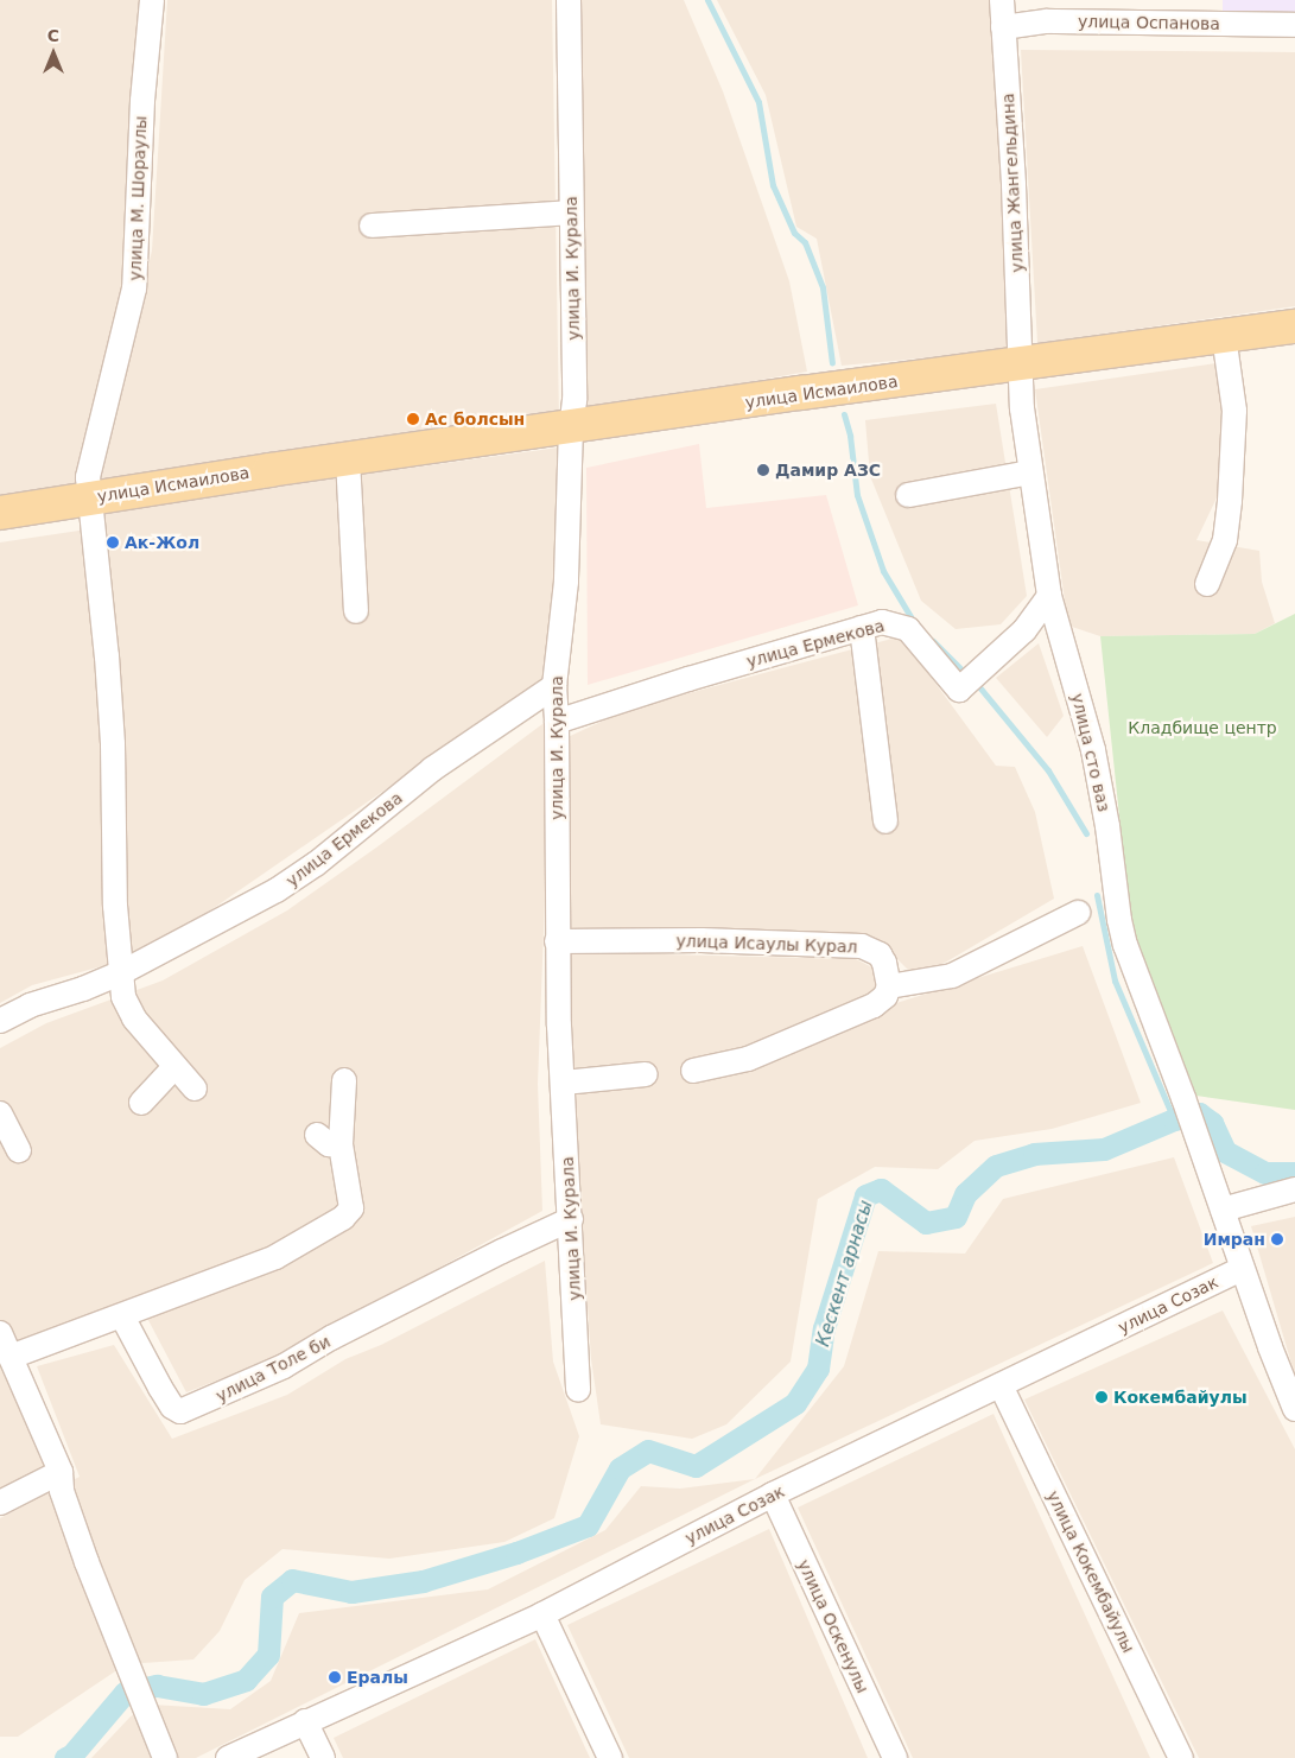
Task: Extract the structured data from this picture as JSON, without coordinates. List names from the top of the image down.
{
  "streets": {
    "main road": ["улица Исмаилова"],
    "street": [
      "улица Оспанова",
      "улица Жангельдина",
      "улица М. Шораулы",
      "улица И. Курала",
      "улица Ермекова",
      "улица сто ваз",
      "улица Исаулы Курал",
      "улица Созак",
      "улица Толе би",
      "улица Кокембайулы",
      "улица Оскенулы"
    ]
  },
  "crossings": [
    ["улица Оспанова", "улица Жангельдина"],
    ["улица Жангельдина", "улица Исмаилова"],
    ["улица Жангельдина", "улица сто ваз"],
    ["улица М. Шораулы", "улица Исмаилова"],
    ["улица И. Курала", "улица Исмаилова"],
    ["улица И. Курала", "улица Ермекова"],
    ["улица И. Курала", "улица Исаулы Курал"],
    ["улица И. Курала", "улица Толе би"],
    ["улица Исмаилова", "улица сто ваз"],
    ["улица Ермекова", "улица сто ваз"],
    ["улица сто ваз", "улица Созак"],
    ["улица Созак", "улица Кокембайулы"],
    ["улица Созак", "улица Оскенулы"]
  ],
  "water": ["Кескент арнасы"],
  "parks": ["Кладбище центр"],
  "places": [
    "Ас болсын",
    "Дамир АЗС",
    "Ак-Жол",
    "Имран",
    "Кокембайулы",
    "Ералы"
  ],
  "north": "top"
}
